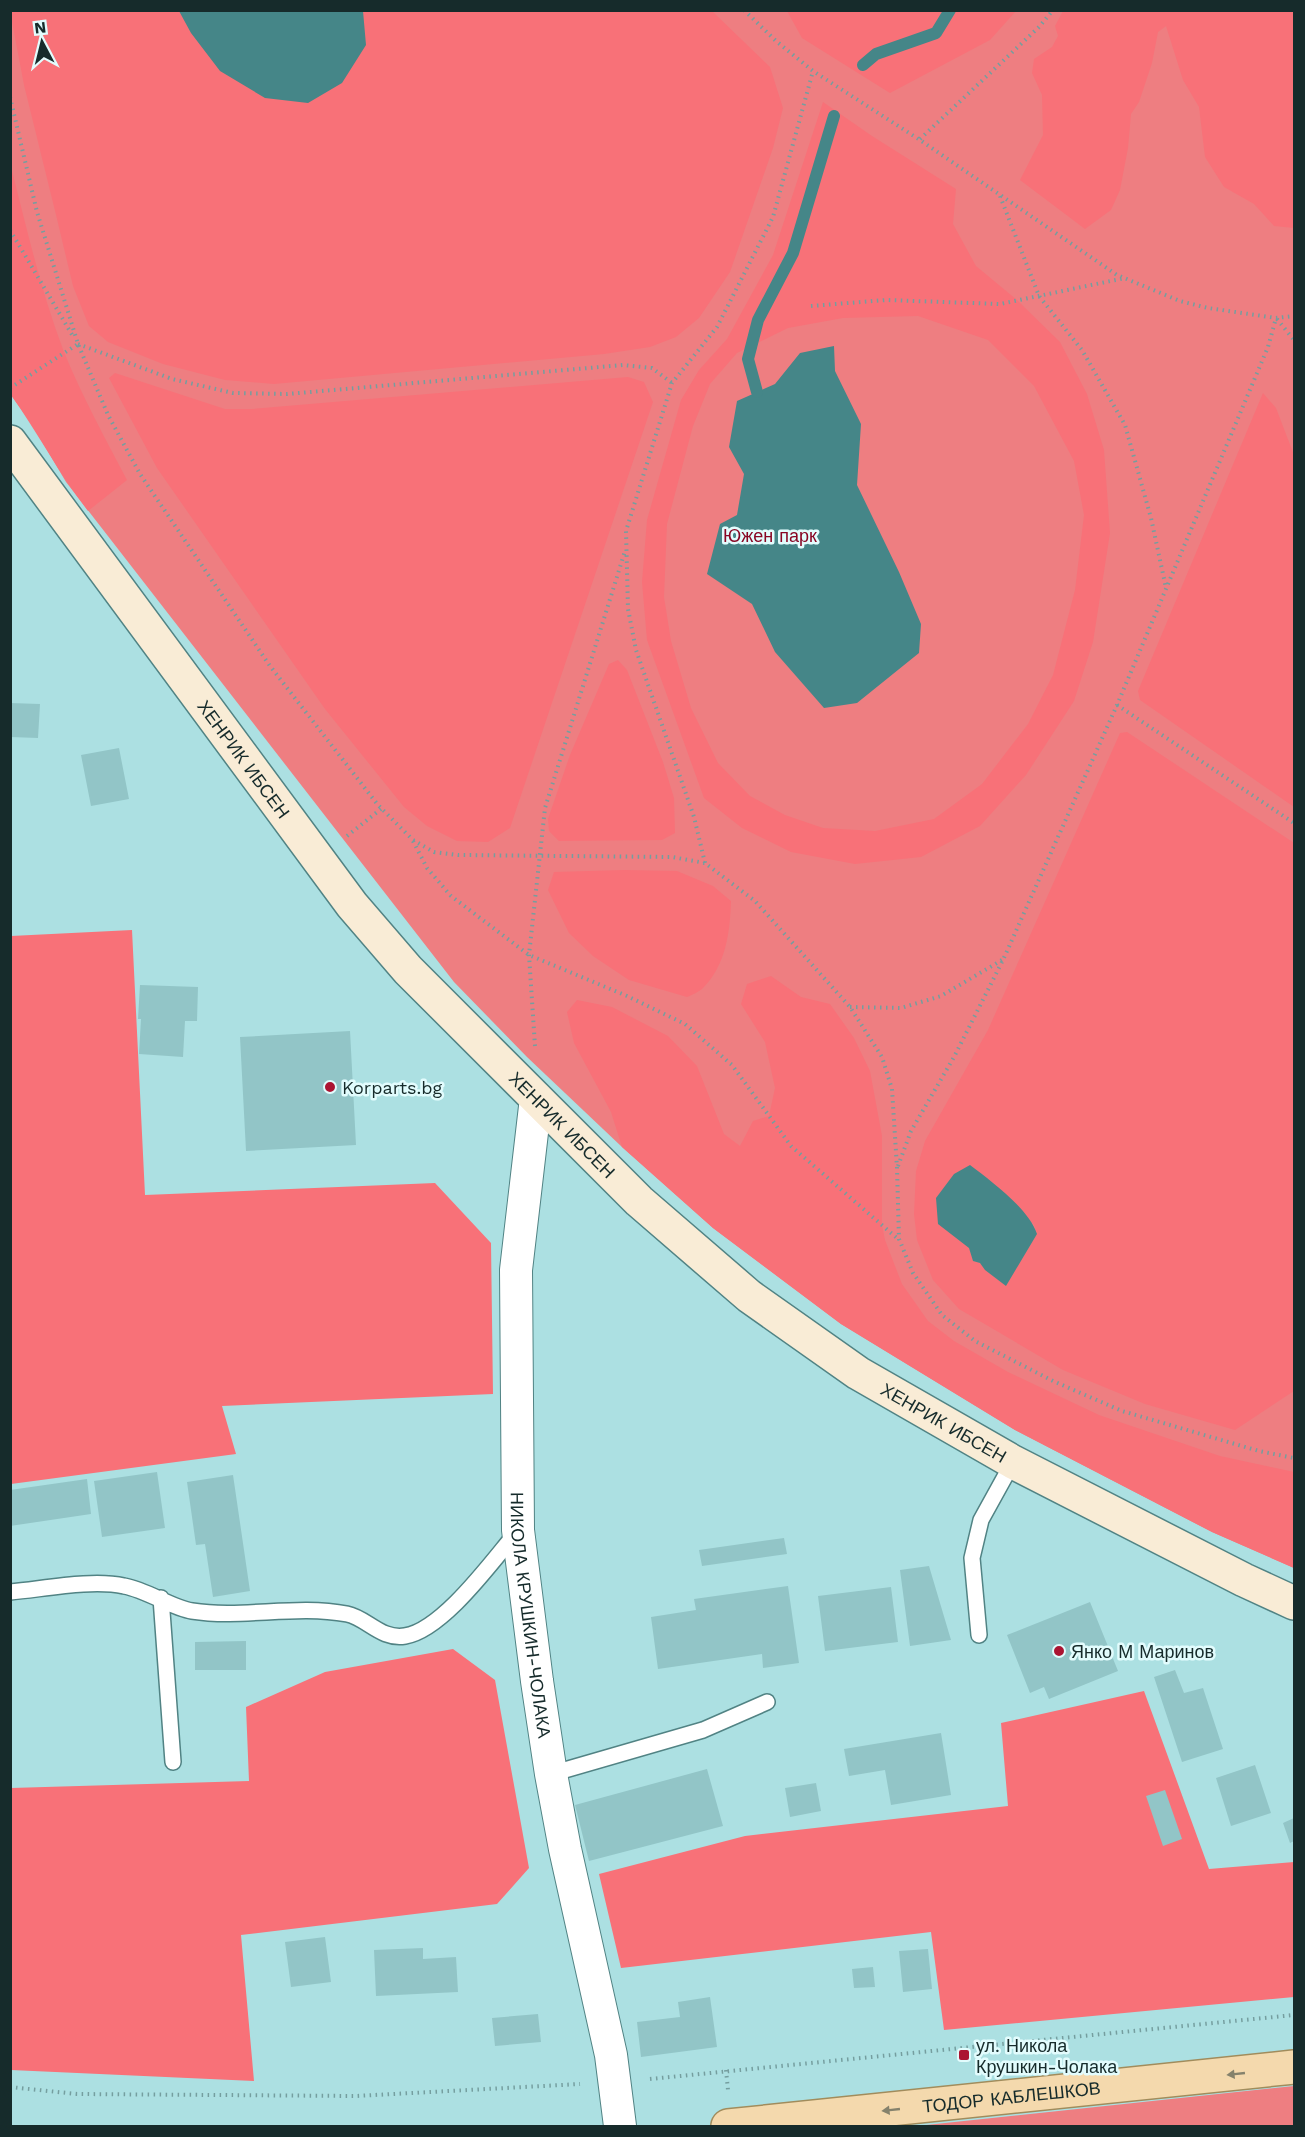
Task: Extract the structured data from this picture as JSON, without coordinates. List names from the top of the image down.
{
  "streets": {
    "main road": ["ХЕНРИК ИБСЕН", "ТОДОР КАБЛЕШКОВ"],
    "street": ["НИКОЛА КРУШКИН-ЧОЛАКА"]
  },
  "crossings": [
    ["ХЕНРИК ИБСЕН", "НИКОЛА КРУШКИН-ЧОЛАКА"]
  ],
  "one_way": ["ТОДОР КАБЛЕШКОВ"],
  "parks": ["Южен парк"],
  "places": {
    "other": ["Korparts.bg", "Янко М Маринов"],
    "transit": ["ул. Никола Крушкин-Чолака"]
  },
  "north": "top"
}
